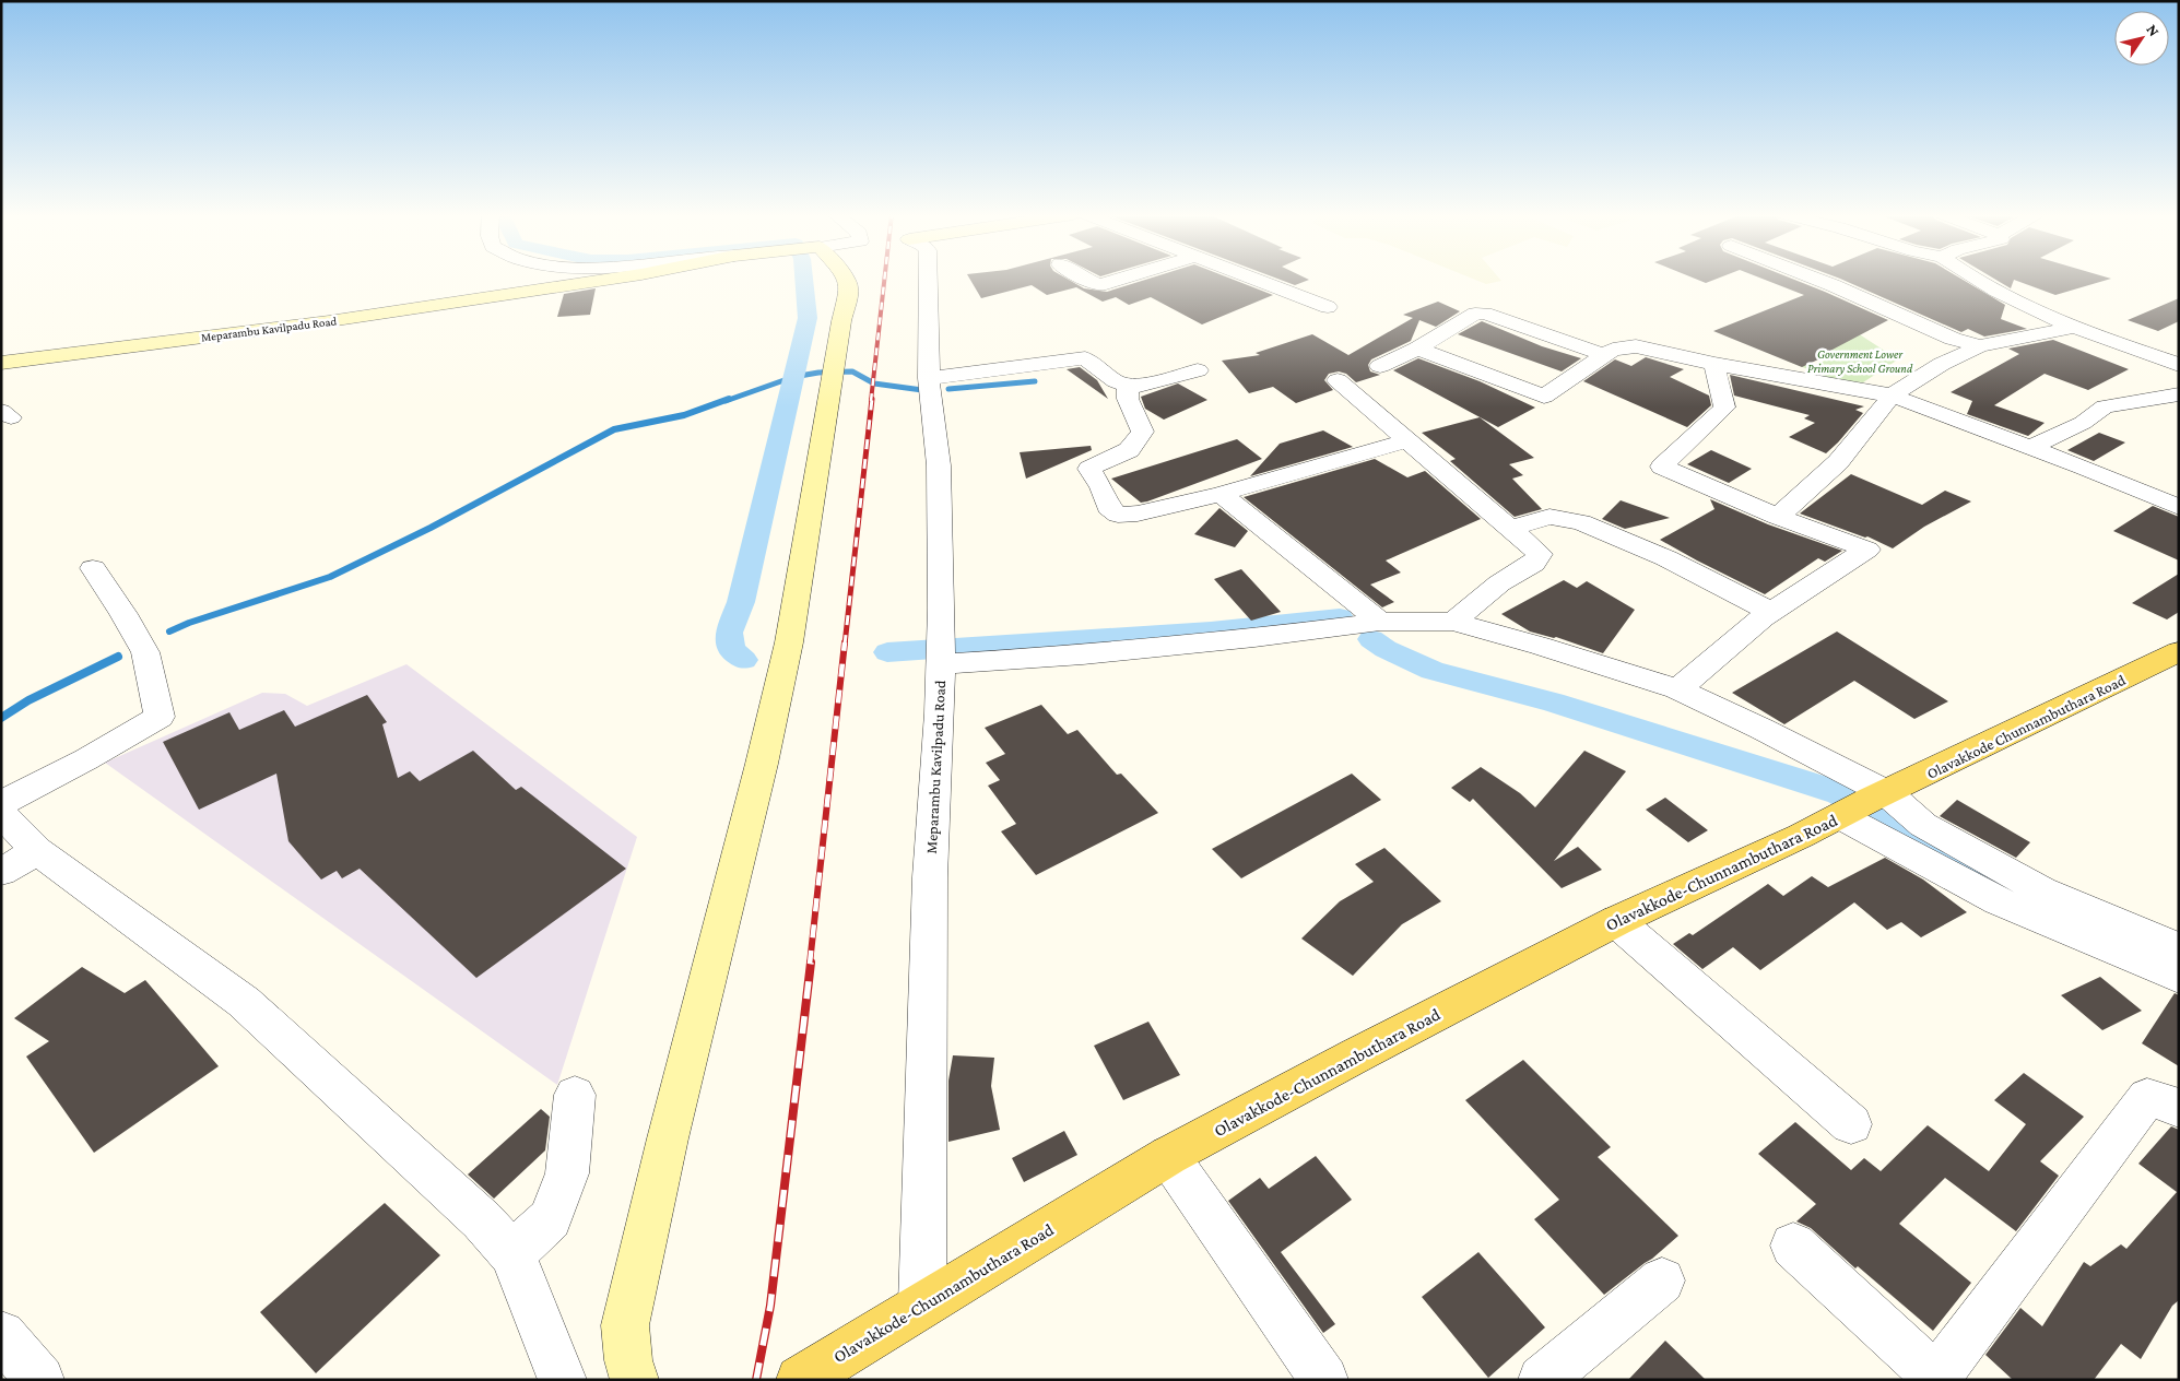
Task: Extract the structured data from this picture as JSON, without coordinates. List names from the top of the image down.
{
  "streets": {
    "main road": ["Meparambu Kavilpadu Road", "Olavakkode Chunnambuthara Road", "Olavakkode-Chunnambuthara Road"]
  },
  "crossings": [
    ["Meparambu Kavilpadu Road", "Olavakkode-Chunnambuthara Road"],
    ["Olavakkode Chunnambuthara Road", "Olavakkode-Chunnambuthara Road"]
  ],
  "parks": ["Government Lower Primary School Ground"],
  "north": "top right"
}
